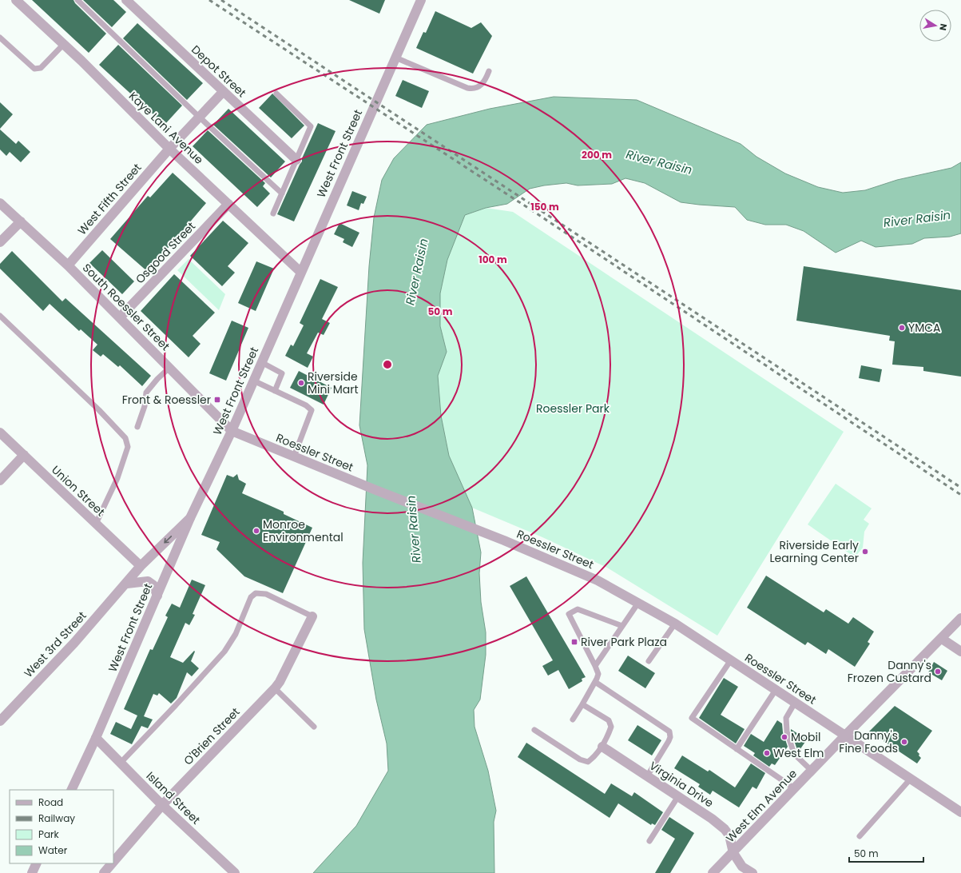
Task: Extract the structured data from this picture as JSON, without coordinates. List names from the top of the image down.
{
  "streets": {
    "street": [
      "Depot Street",
      "Kaye Lani Avenue",
      "West Front Street",
      "West Fifth Street",
      "Osgood Street",
      "South Roessler Street",
      "Roessler Street",
      "Union Street",
      "West 3rd Street",
      "O'Brien Street",
      "Virginia Drive",
      "Island Street",
      "West Elm Avenue"
    ]
  },
  "crossings": [
    ["Depot Street", "West Fifth Street"],
    ["Kaye Lani Avenue", "West Front Street"],
    ["Kaye Lani Avenue", "West Fifth Street"],
    ["Kaye Lani Avenue", "Osgood Street"],
    ["West Front Street", "South Roessler Street"],
    ["West Front Street", "Roessler Street"],
    ["West Front Street", "West 3rd Street"],
    ["West Front Street", "Island Street"],
    ["West Fifth Street", "South Roessler Street"],
    ["Osgood Street", "South Roessler Street"],
    ["South Roessler Street", "Roessler Street"],
    ["Roessler Street", "West Elm Avenue"],
    ["Union Street", "West 3rd Street"],
    ["O'Brien Street", "Island Street"],
    ["Virginia Drive", "West Elm Avenue"]
  ],
  "water": ["River Raisin"],
  "parks": ["Roessler Park"],
  "places": {
    "other": [
      "YMCA",
      "Riverside Mini Mart",
      "Monroe Environmental",
      "Riverside Early Learning Center",
      "Danny's Frozen Custard",
      "Mobil",
      "Danny's Fine Foods",
      "West Elm"
    ],
    "transit": ["Front & Roessler", "River Park Plaza"]
  },
  "legend": [
    "Road",
    "Railway",
    "Park",
    "Water"
  ],
  "scale_bar": "50 m",
  "north": "right",
  "rings": [
    "200 m",
    "150 m",
    "100 m",
    "50 m"
  ]
}
